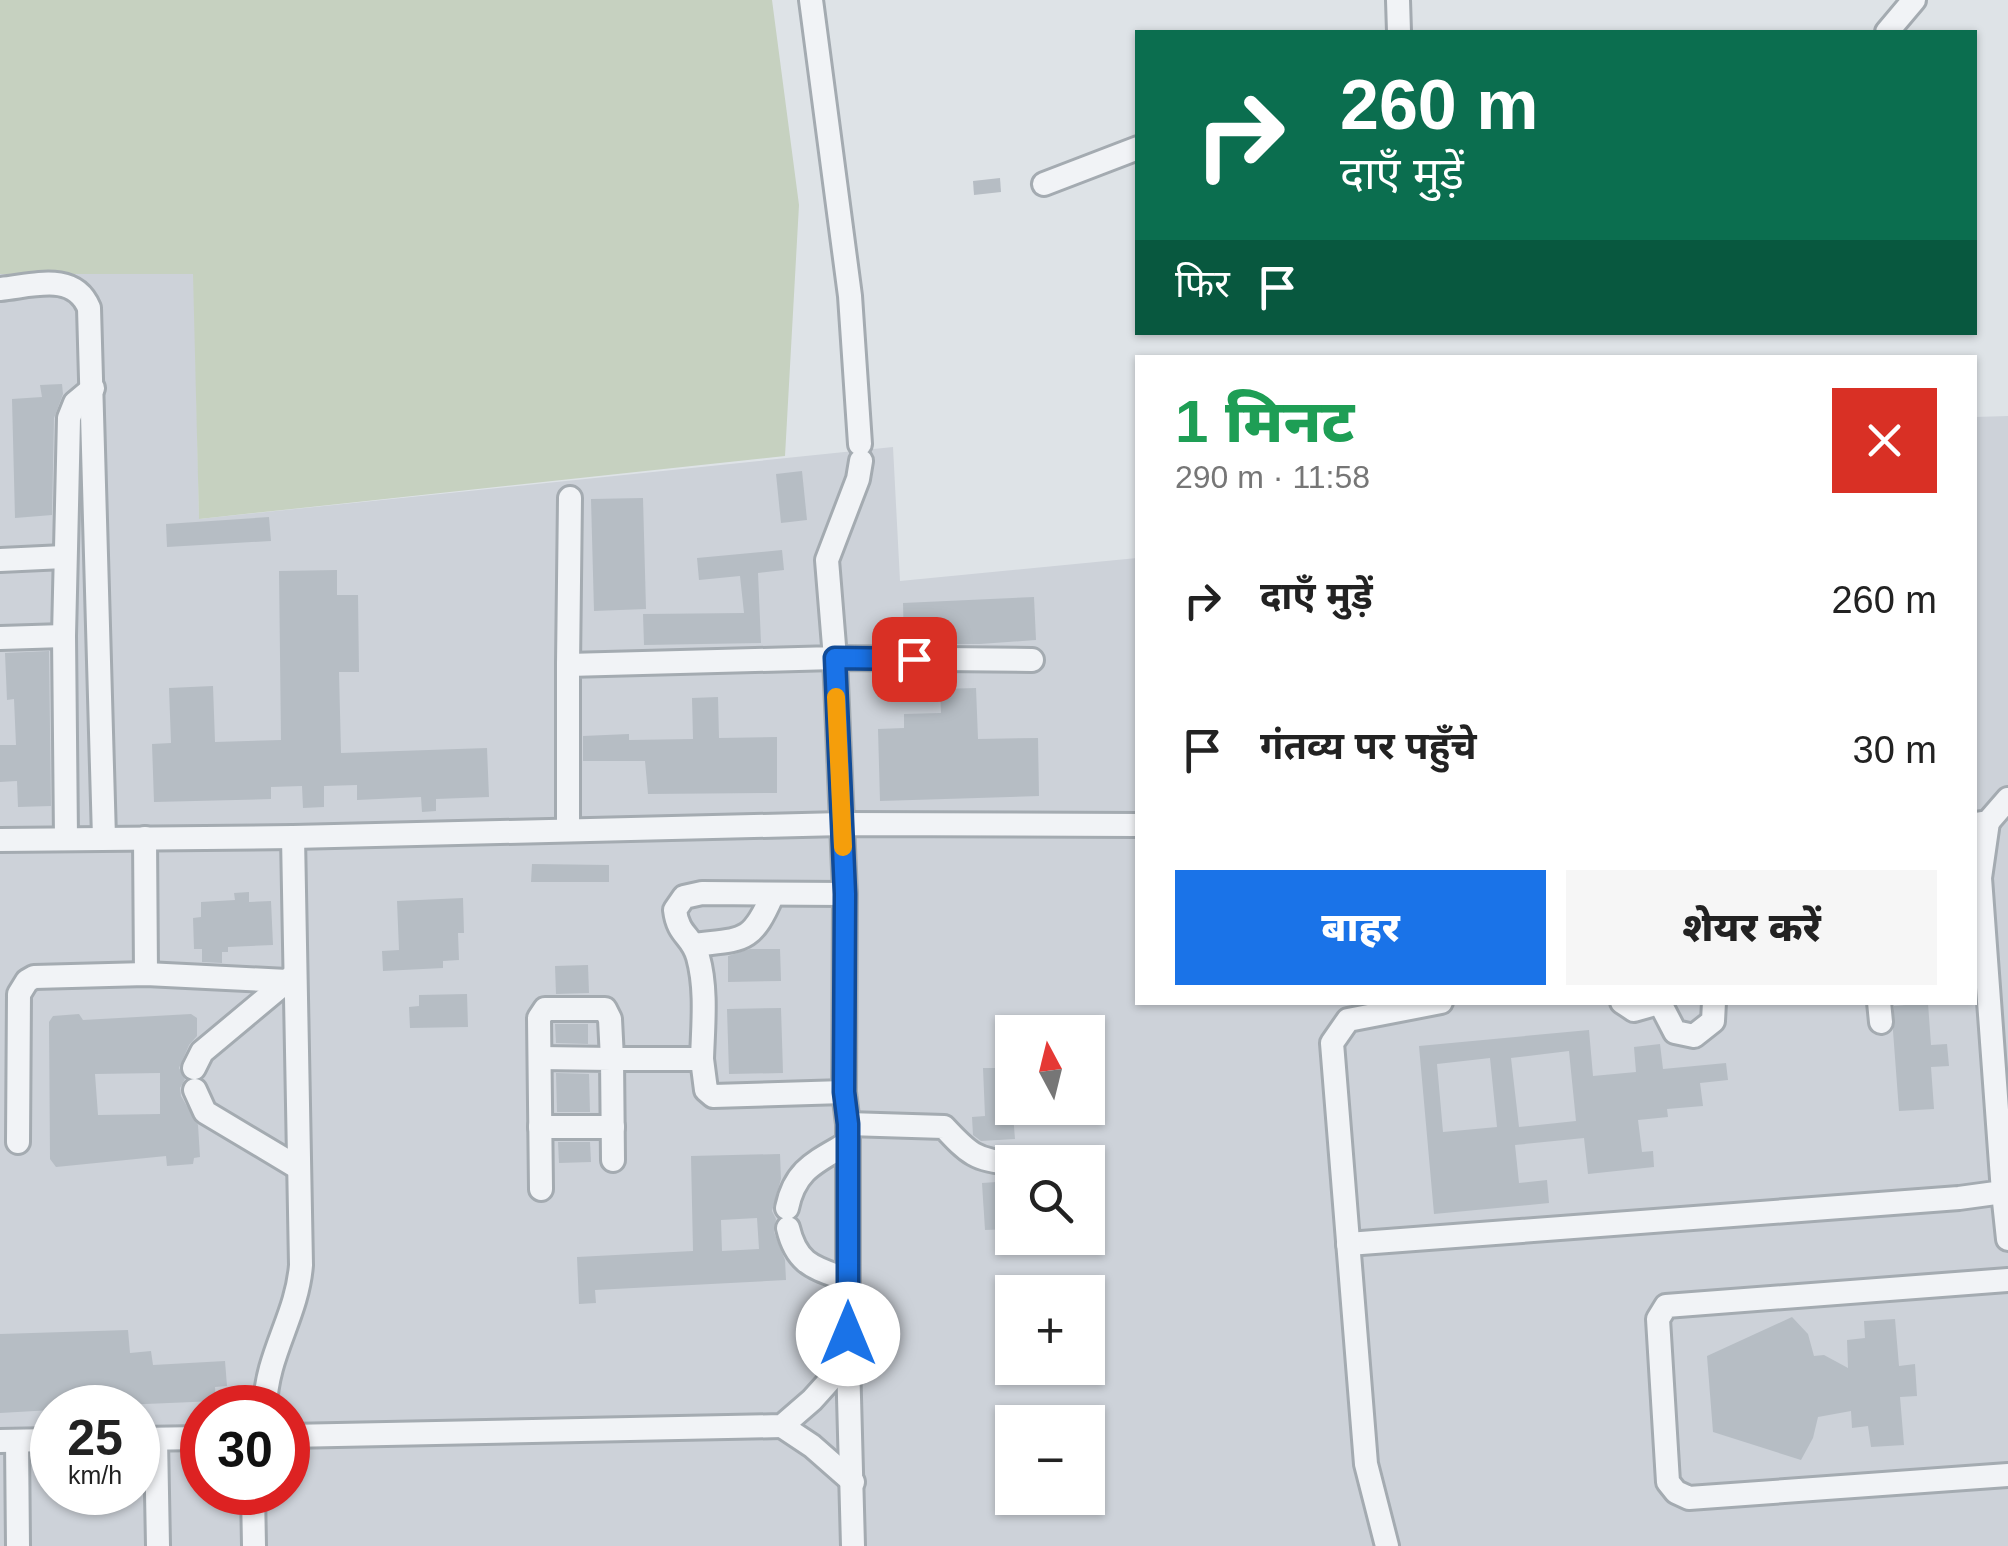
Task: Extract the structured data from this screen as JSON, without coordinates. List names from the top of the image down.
{
  "north": "top",
  "page": {
    "turn": ["260 m", "दाएँ मुड़ें"],
    "then": "फिर",
    "heading": ["1 मिनट", "290 m · 11:58"],
    "list": [
      {
        "name": "दाएँ मुड़ें",
        "value": "260 m"
      },
      {
        "name": "गंतव्य पर पहुँचे",
        "value": "30 m"
      }
    ],
    "buttons": ["बाहर", "शेयर करें"],
    "map_buttons": ["+", "−"],
    "speed": "25 km/h",
    "limit": "30"
  }
}
